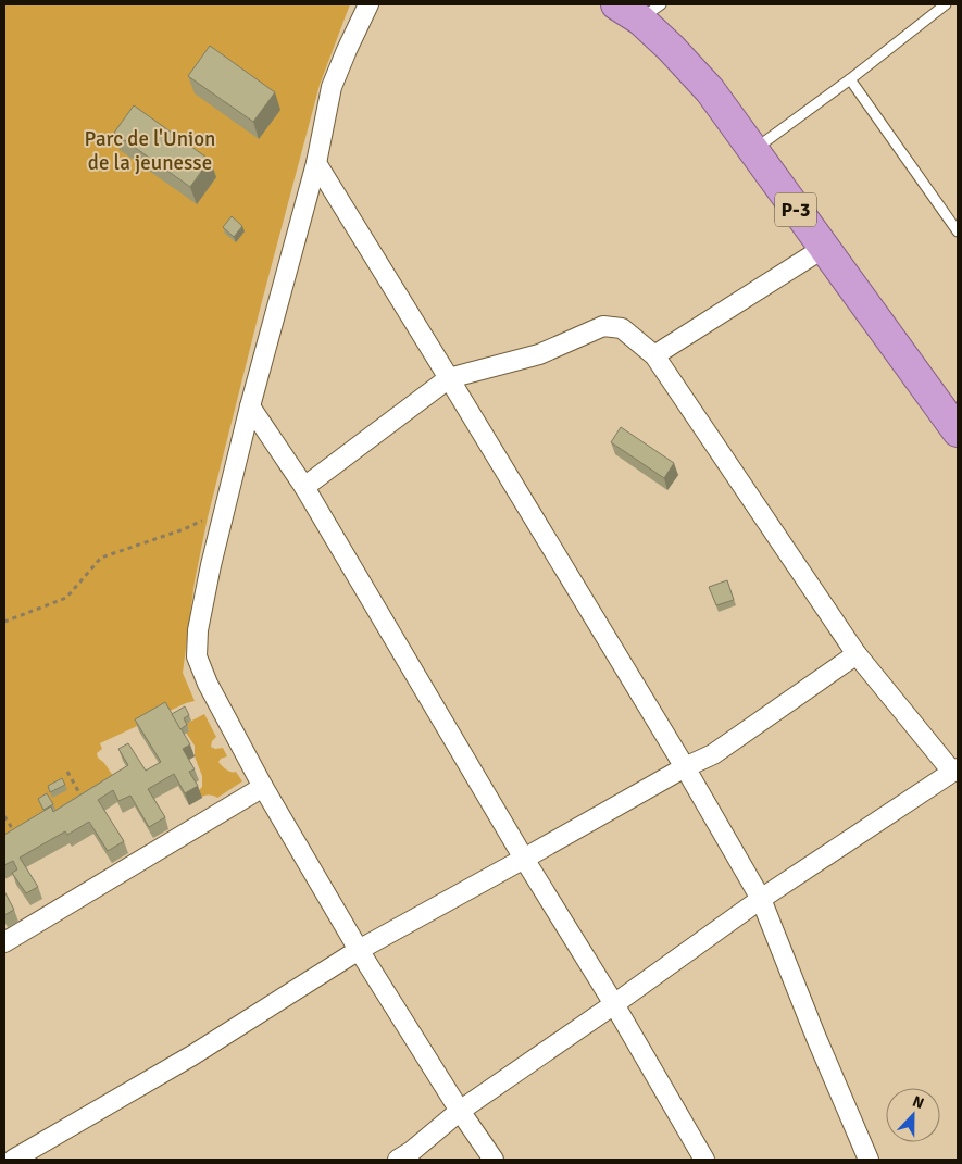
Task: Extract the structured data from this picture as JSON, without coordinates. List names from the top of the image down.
{
  "streets": {
    "highway": ["P-3"]
  },
  "parks": ["Parc de l'Union de la jeunesse"],
  "north": "top"
}
